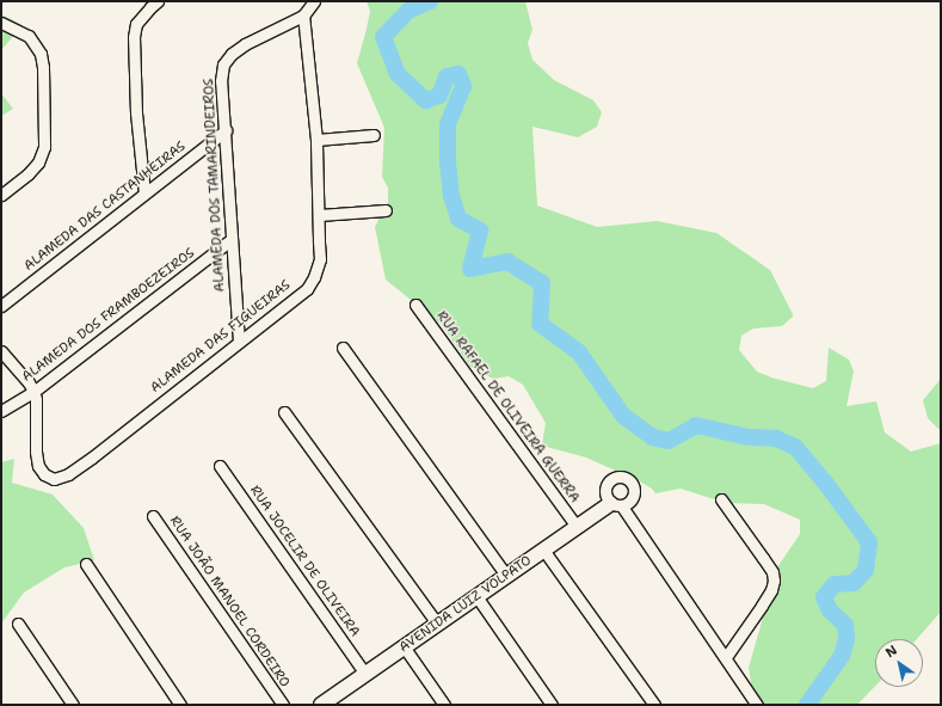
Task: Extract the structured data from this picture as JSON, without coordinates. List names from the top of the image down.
{
  "streets": {
    "street": [
      "ALAMEDA DOS TAMARINDEIROS",
      "ALAMEDA DAS CASTANHEIRAS",
      "ALAMEDA DOS FRAMBOEZEIROS",
      "ALAMEDA DAS FIGUEIRAS",
      "RUA RAFAEL DE OLIVEIRA GUERRA",
      "RUA JOCELIR DE OLIVEIRA",
      "RUA JOÃO MANOEL CORDEIRO",
      "AVENIDA LUIZ VOLPATO"
    ]
  },
  "crossings": [
    ["ALAMEDA DOS TAMARINDEIROS", "ALAMEDA DAS CASTANHEIRAS"],
    ["ALAMEDA DOS TAMARINDEIROS", "ALAMEDA DOS FRAMBOEZEIROS"],
    ["ALAMEDA DOS TAMARINDEIROS", "ALAMEDA DAS FIGUEIRAS"],
    ["ALAMEDA DOS FRAMBOEZEIROS", "ALAMEDA DAS FIGUEIRAS"],
    ["RUA RAFAEL DE OLIVEIRA GUERRA", "AVENIDA LUIZ VOLPATO"],
    ["RUA JOCELIR DE OLIVEIRA", "AVENIDA LUIZ VOLPATO"]
  ],
  "north": "top left"
}
